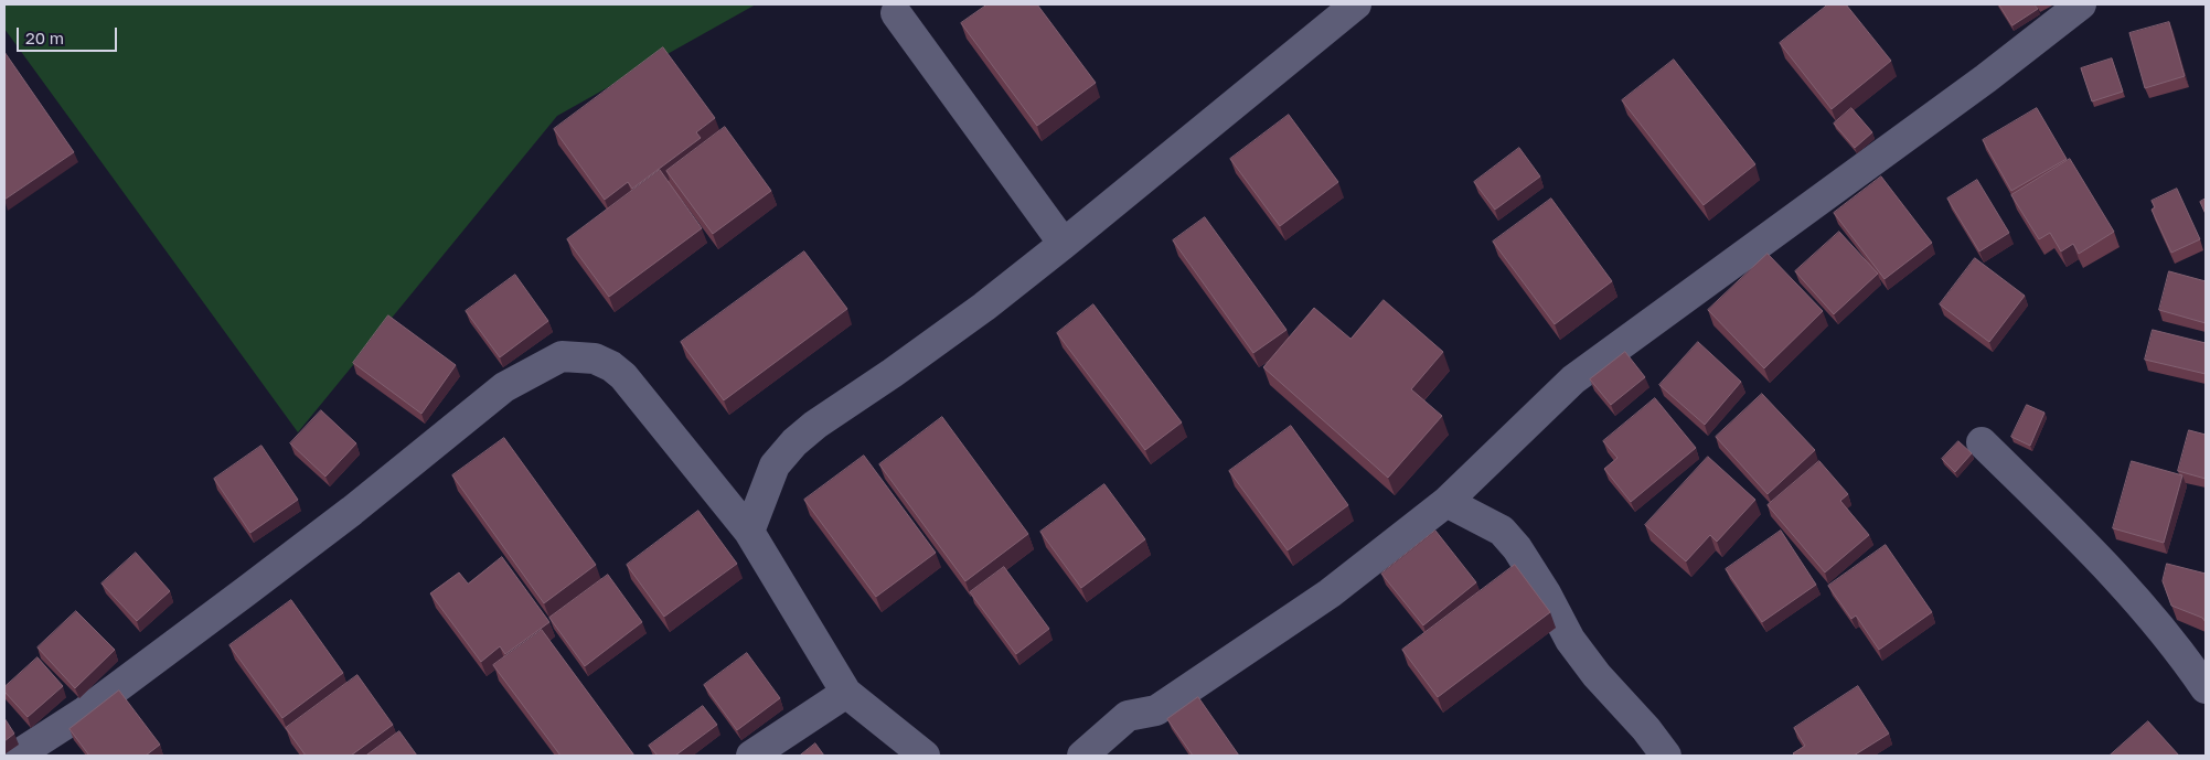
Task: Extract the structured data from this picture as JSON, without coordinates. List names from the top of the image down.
{
  "scale_bar": "20 m"
}
